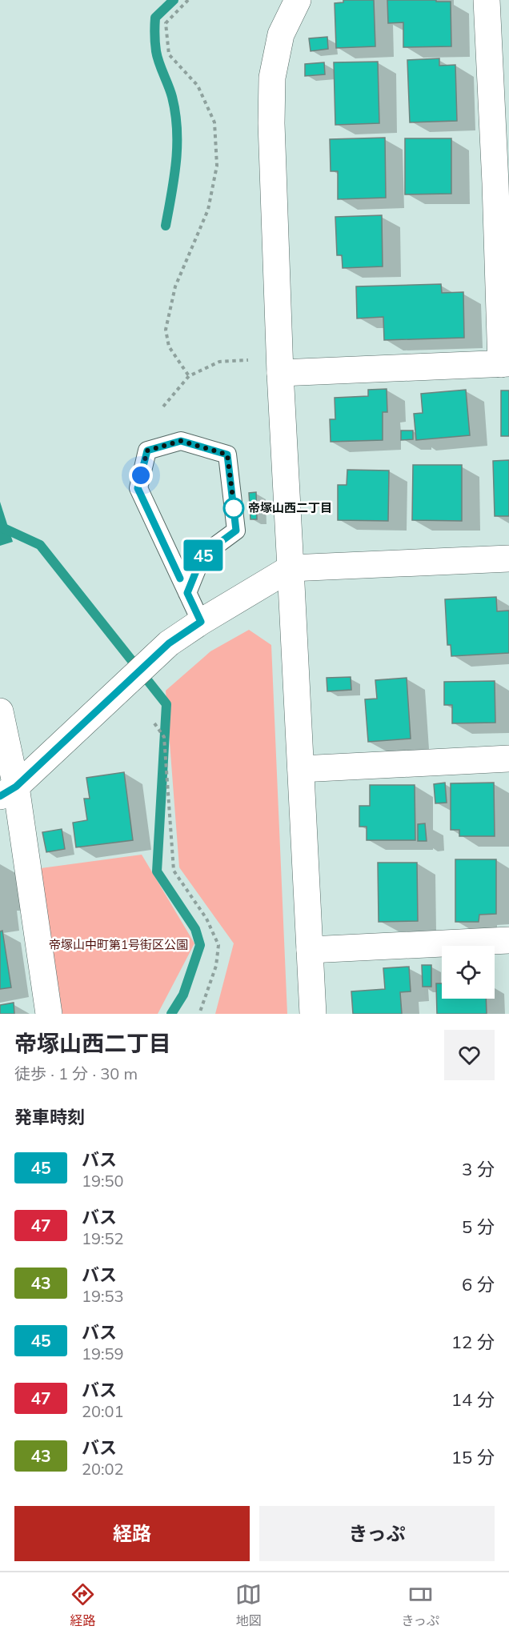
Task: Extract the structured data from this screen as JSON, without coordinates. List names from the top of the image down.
{
  "parks": ["帝塚山中町第1号街区公園"],
  "places": ["帝塚山西二丁目"],
  "lines": ["bus line 45"],
  "page": {
    "on_map": "45",
    "heading": [
      ["帝塚山西二丁目", "徒歩 · 1 分 · 30 m"],
      "発車時刻"
    ],
    "list": [
      {
        "mark": "45",
        "name": "バス",
        "note": "19:50",
        "value": "3 分"
      },
      {
        "mark": "47",
        "name": "バス",
        "note": "19:52",
        "value": "5 分"
      },
      {
        "mark": "43",
        "name": "バス",
        "note": "19:53",
        "value": "6 分"
      },
      {
        "mark": "45",
        "name": "バス",
        "note": "19:59",
        "value": "12 分"
      },
      {
        "mark": "47",
        "name": "バス",
        "note": "20:01",
        "value": "14 分"
      },
      {
        "mark": "43",
        "name": "バス",
        "note": "20:02",
        "value": "15 分"
      }
    ],
    "buttons": ["経路", "きっぷ"],
    "tabs": ["経路", "地図", "きっぷ"]
  }
}
